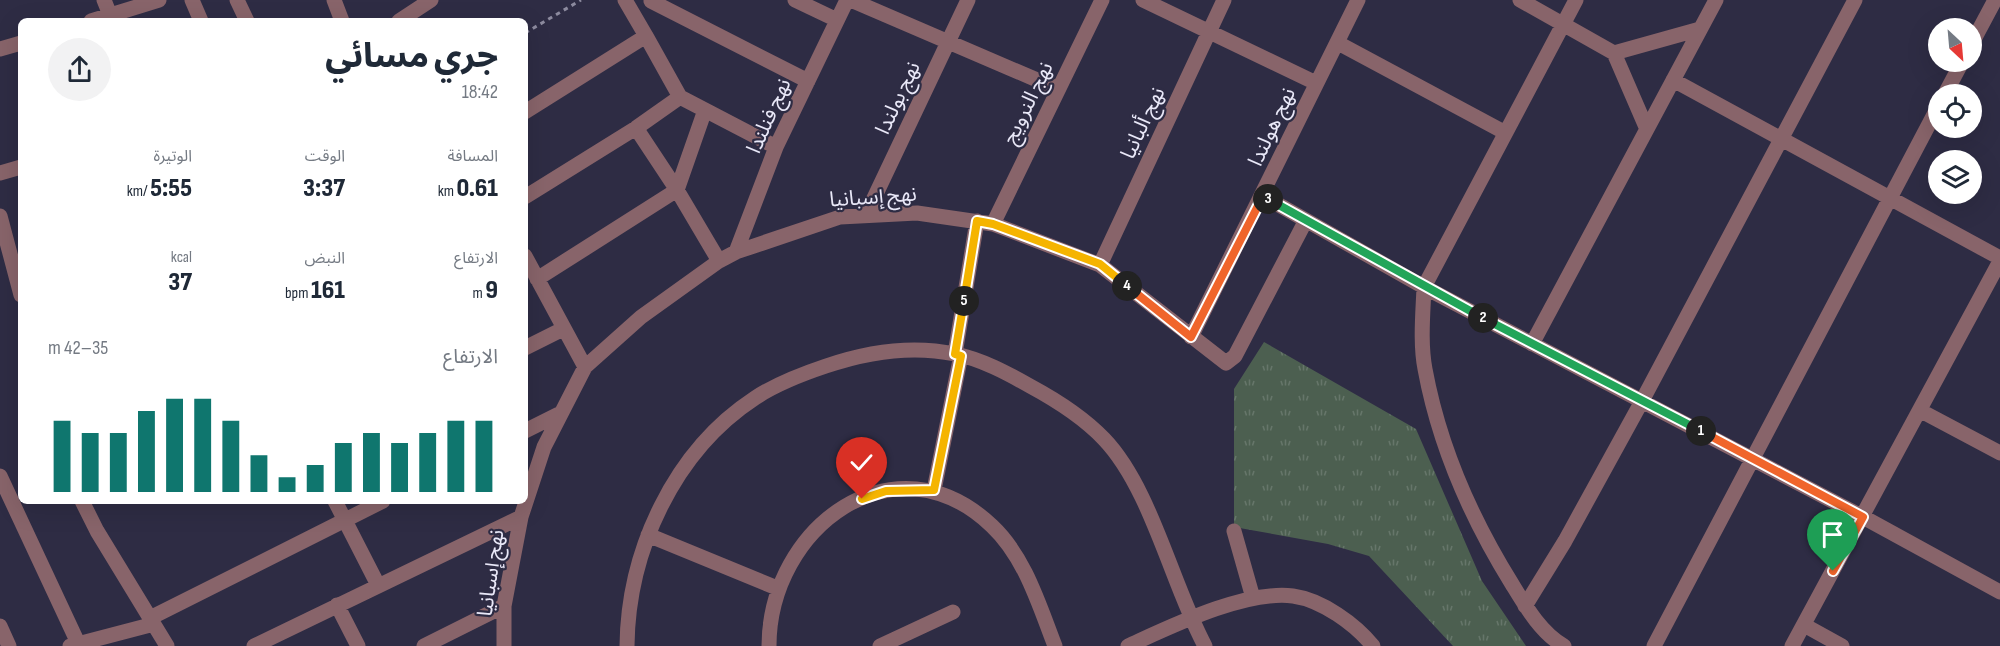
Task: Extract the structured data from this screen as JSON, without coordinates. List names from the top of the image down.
{
  "streets": {
    "street": [
      "نهج بولندا",
      "نهج النرويج",
      "نهج فنلندا",
      "نهج ألبانيا",
      "نهج هولندا",
      "نهج إسبانيا"
    ]
  },
  "crossings": [
    ["نهج بولندا", "نهج إسبانيا"],
    ["نهج النرويج", "نهج إسبانيا"],
    ["نهج فنلندا", "نهج إسبانيا"],
    ["نهج ألبانيا", "نهج إسبانيا"],
    ["نهج هولندا", "نهج إسبانيا"]
  ],
  "north": "bottom right",
  "page": {
    "heading": ["جري مسائي", "18:42"],
    "stats": [
      ["المسافة", "0.61 km"],
      ["الوقت", "3:37"],
      ["الوتيرة", "5:55 /km"],
      ["الارتفاع", "9 m"],
      ["النبض", "161 bpm"],
      ["kcal", "37"]
    ],
    "pins": [
      "3",
      "4",
      "5",
      "2",
      "1"
    ],
    "chart": ["الارتفاع", "35–42 m"]
  }
}
